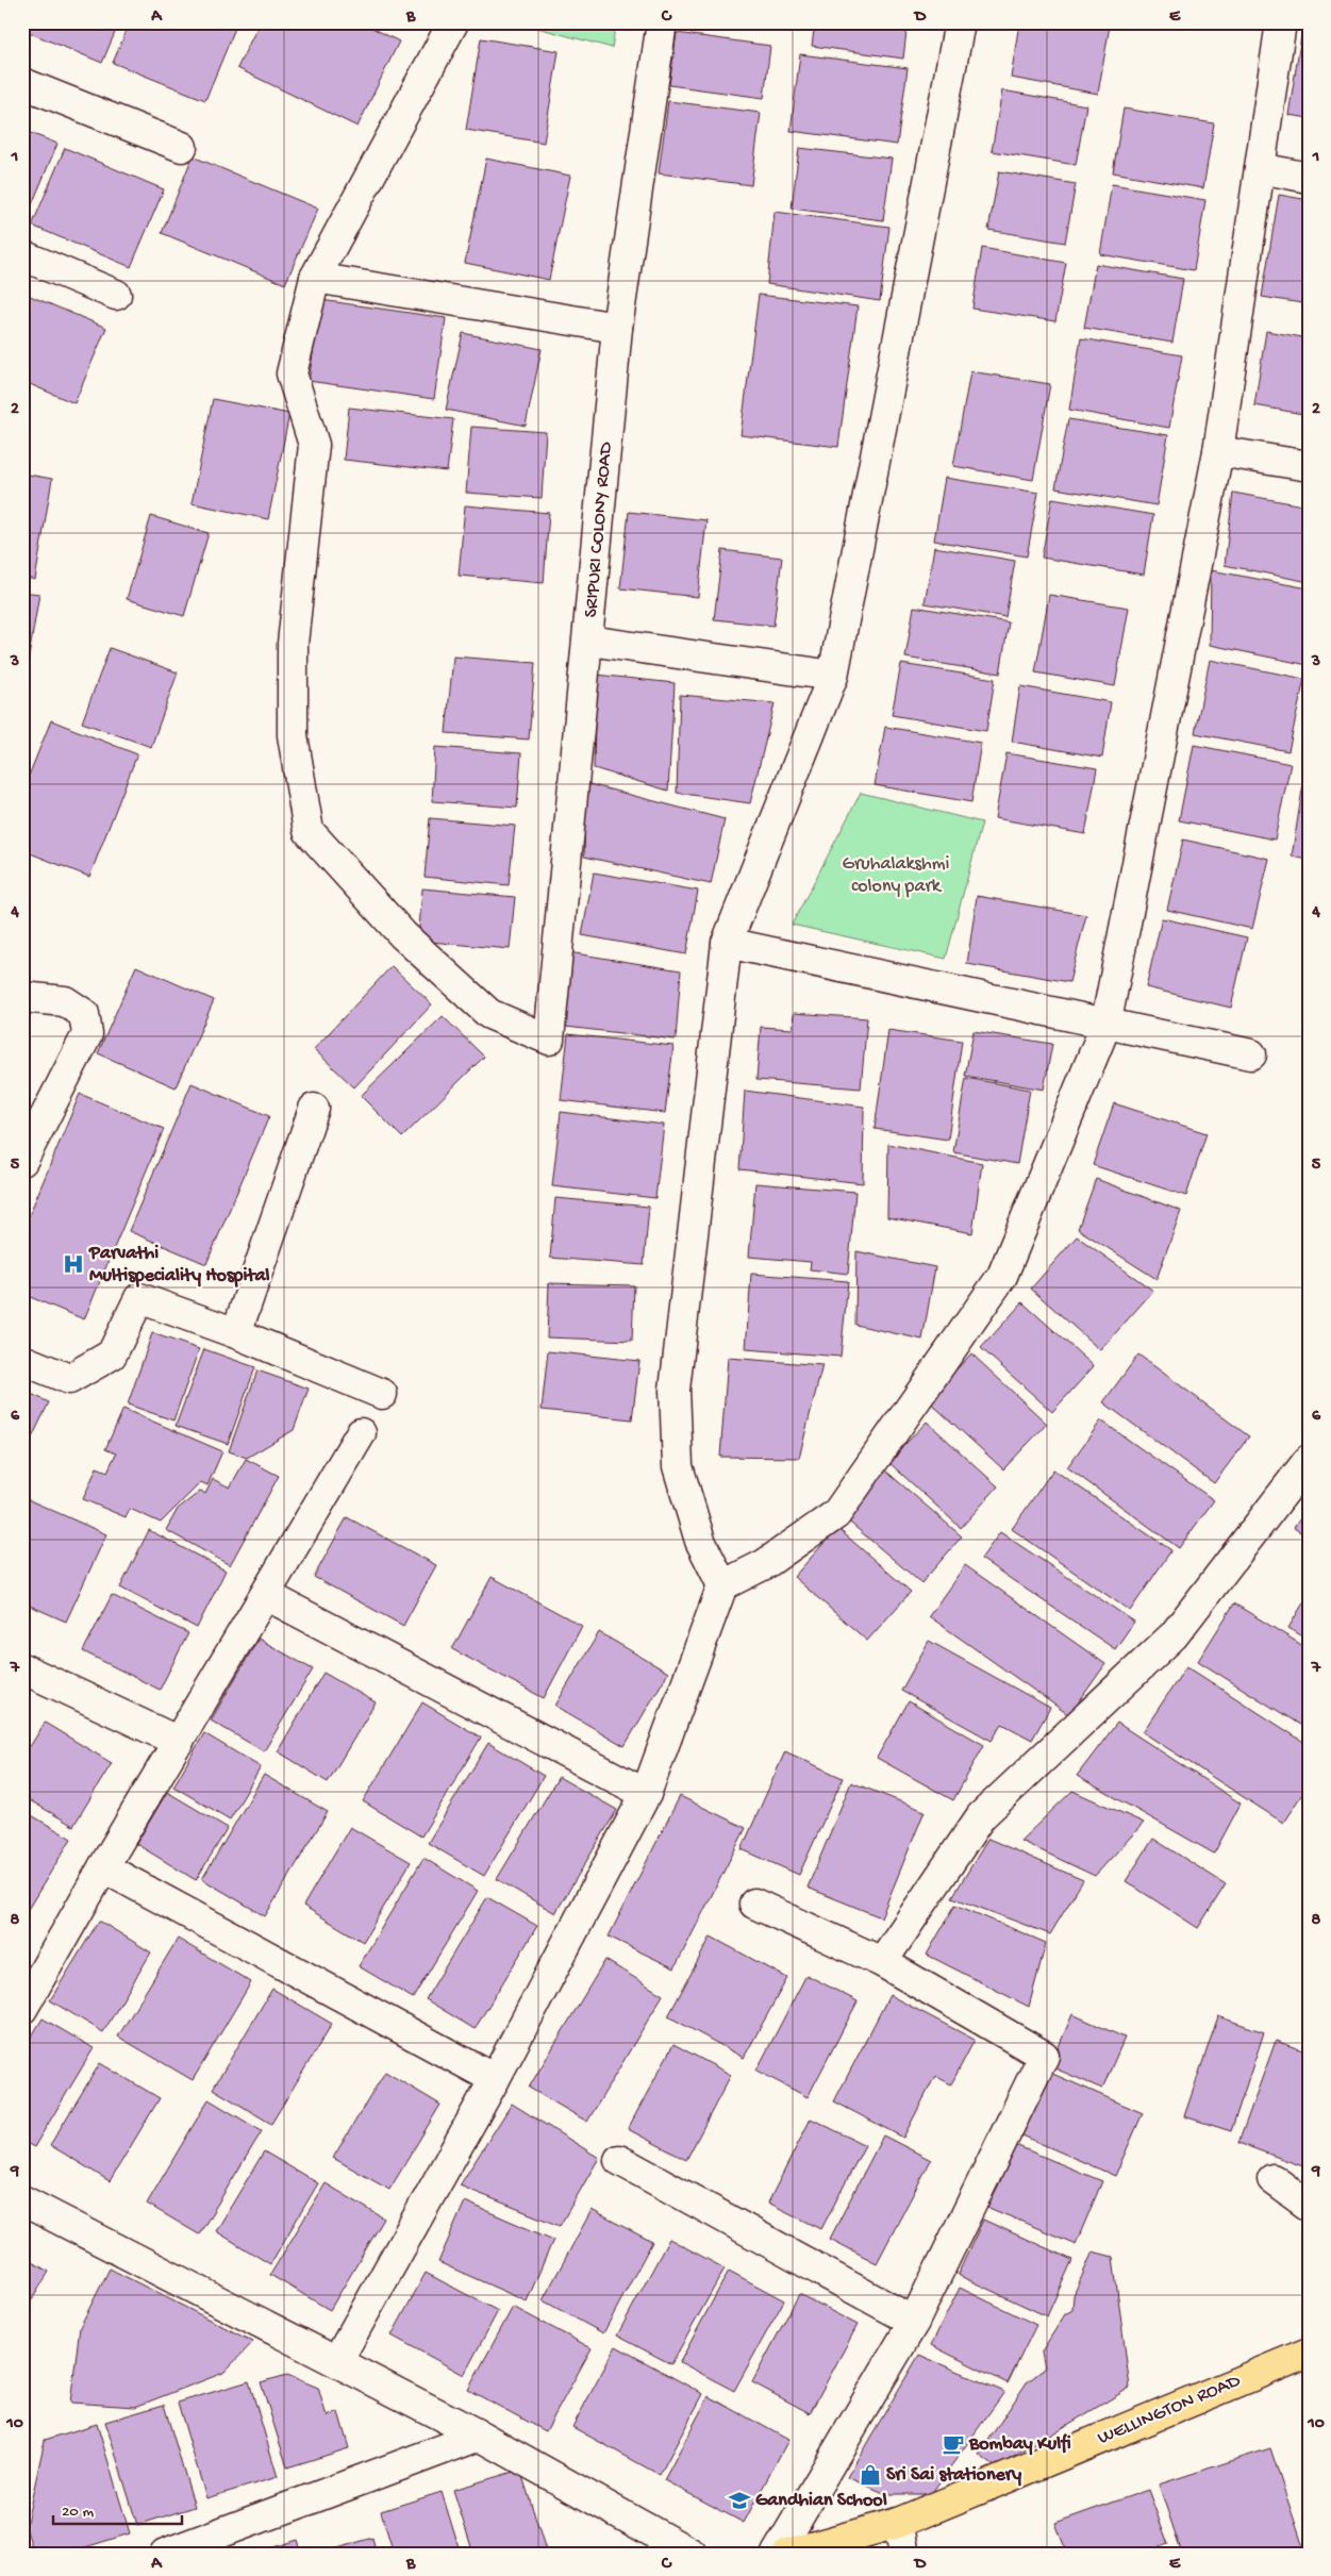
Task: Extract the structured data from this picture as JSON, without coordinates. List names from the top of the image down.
{
  "streets": {
    "main road": ["WELLINGTON ROAD"],
    "street": ["SRIPURI COLONY ROAD"]
  },
  "parks": ["Gruhalakshmi colony park"],
  "places": {
    "hospital": ["Parvathi Multispeciality Hospital"],
    "cafe": ["Bombay Kulfi"],
    "shop": ["Sri Sai stationery"],
    "school or university": ["Gandhian School"]
  },
  "scale_bar": "20 m",
  "grid": {
    "columns": [
      "A",
      "B",
      "C",
      "D",
      "E"
    ],
    "rows": [
      "1",
      "2",
      "3",
      "4",
      "5",
      "6",
      "7",
      "8",
      "9",
      "10"
    ]
  }
}
